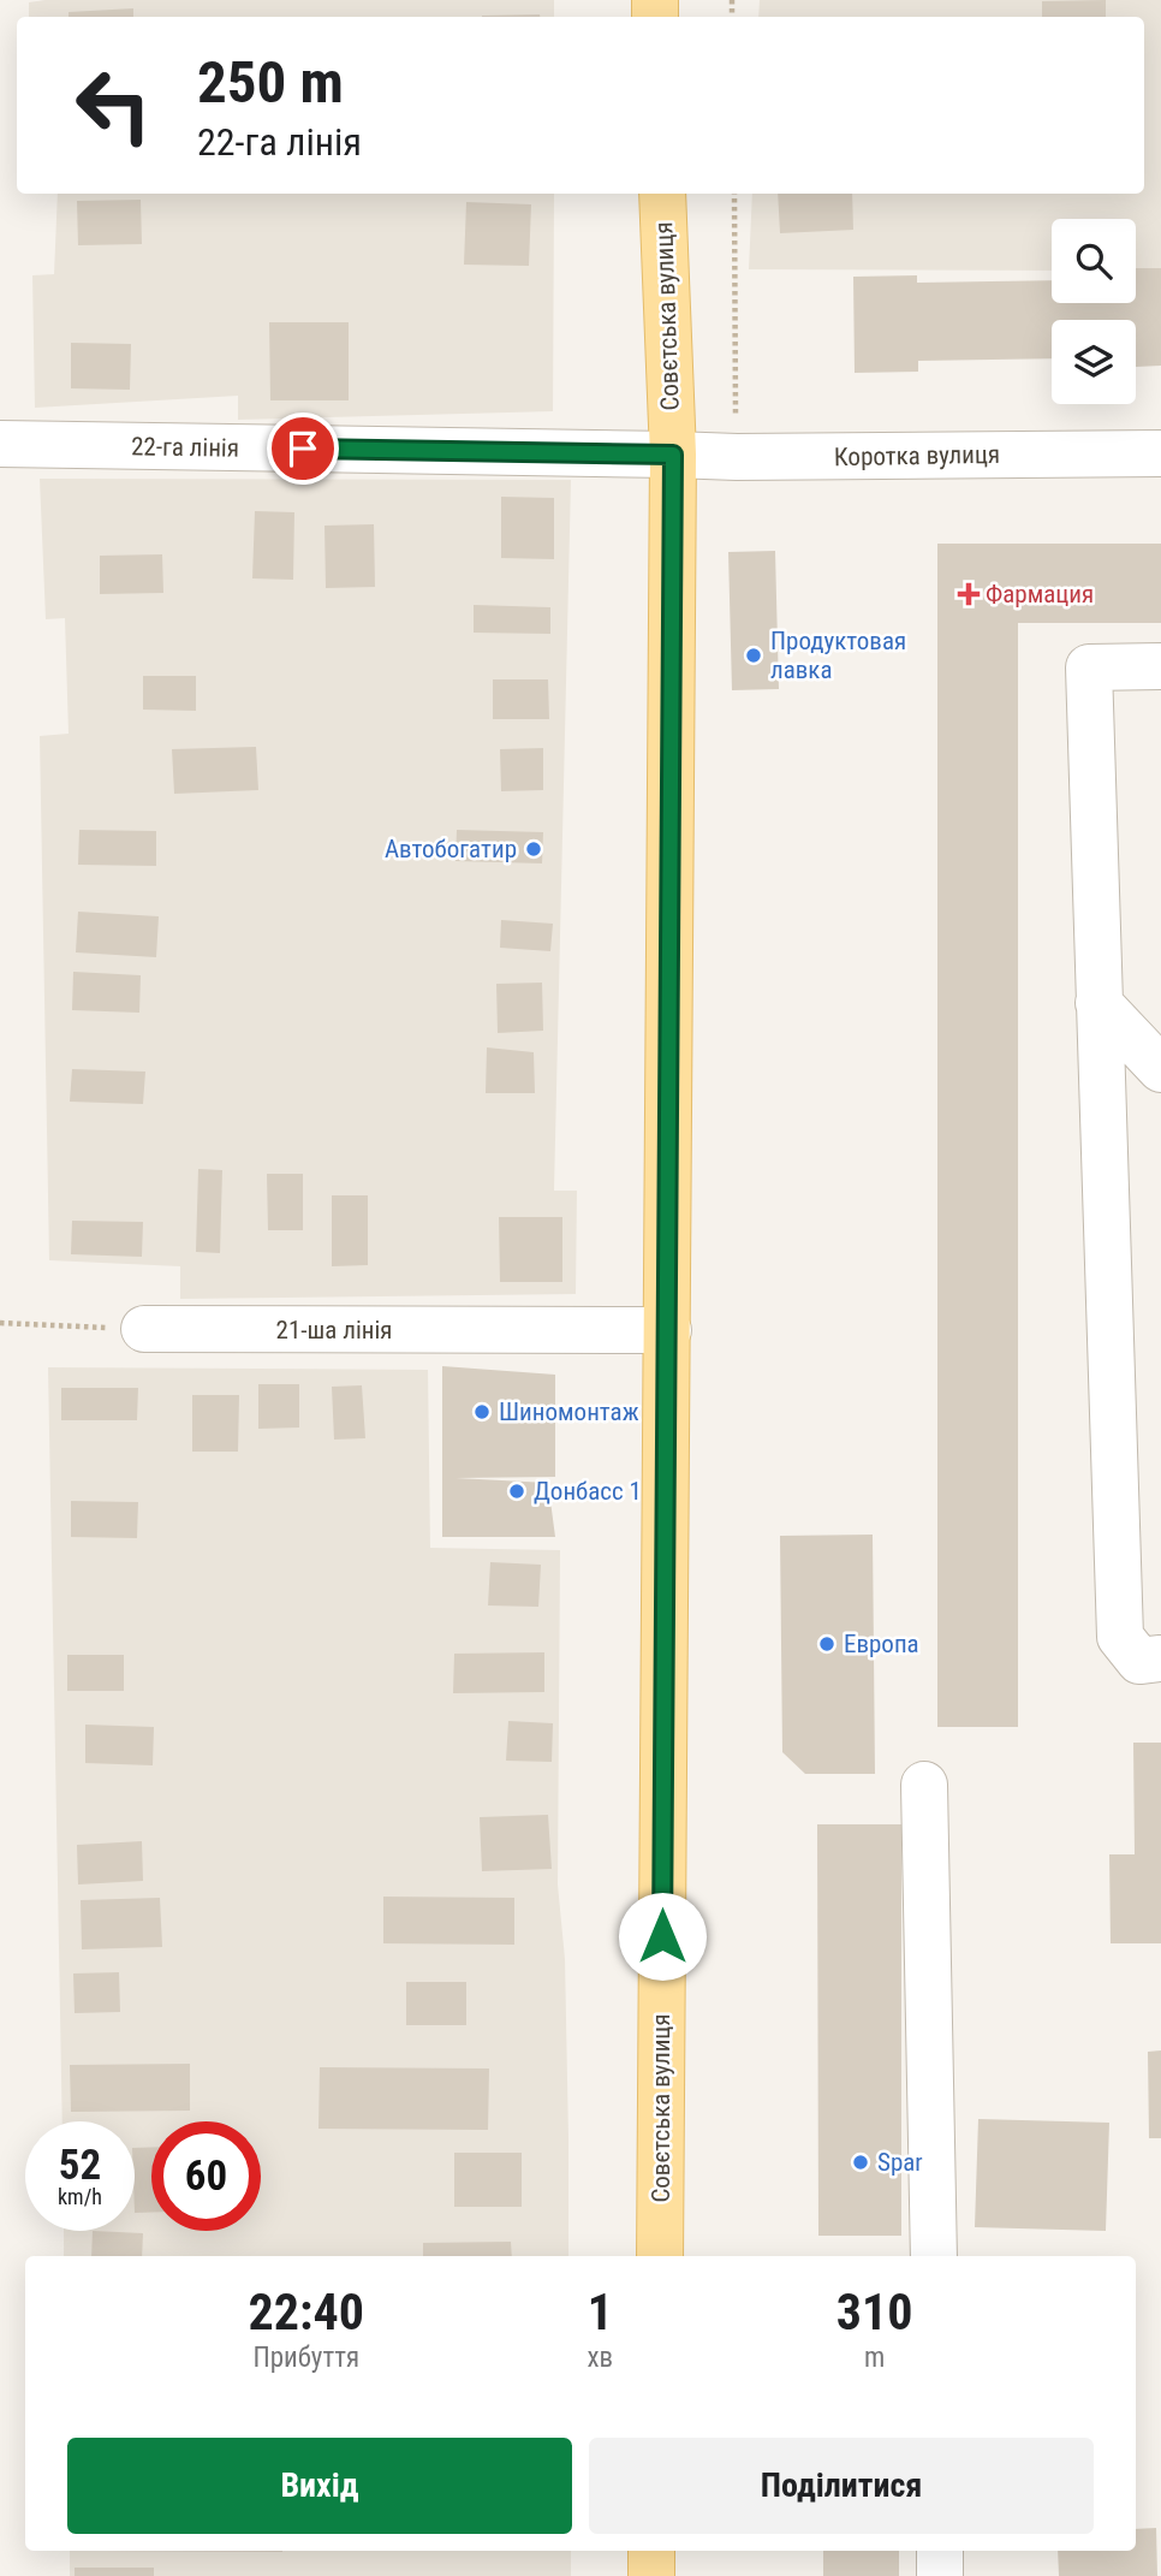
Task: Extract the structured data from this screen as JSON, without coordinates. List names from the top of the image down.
{
  "streets": {
    "main road": ["Совєтська вулиця"],
    "street": ["22-га лінія", "Коротка вулиця", "21-ша лінія"]
  },
  "crossings": [
    ["Совєтська вулиця", "22-га лінія"],
    ["Совєтська вулиця", "Коротка вулиця"],
    ["Совєтська вулиця", "21-ша лінія"],
    ["22-га лінія", "Коротка вулиця"]
  ],
  "places": {
    "health": ["Фармация"],
    "other": [
      "Продуктовая лавка",
      "Автобогатир",
      "Шиномонтаж",
      "Донбасс 1",
      "Европа",
      "Spar"
    ]
  },
  "page": {
    "turn": ["250 m", "22-га лінія"],
    "speed": "52 km/h",
    "limit": "60",
    "eta": [
      "22:40",
      "Прибуття",
      "1",
      "хв",
      "310",
      "m"
    ],
    "buttons": ["Вихід", "Поділитися"]
  }
}
